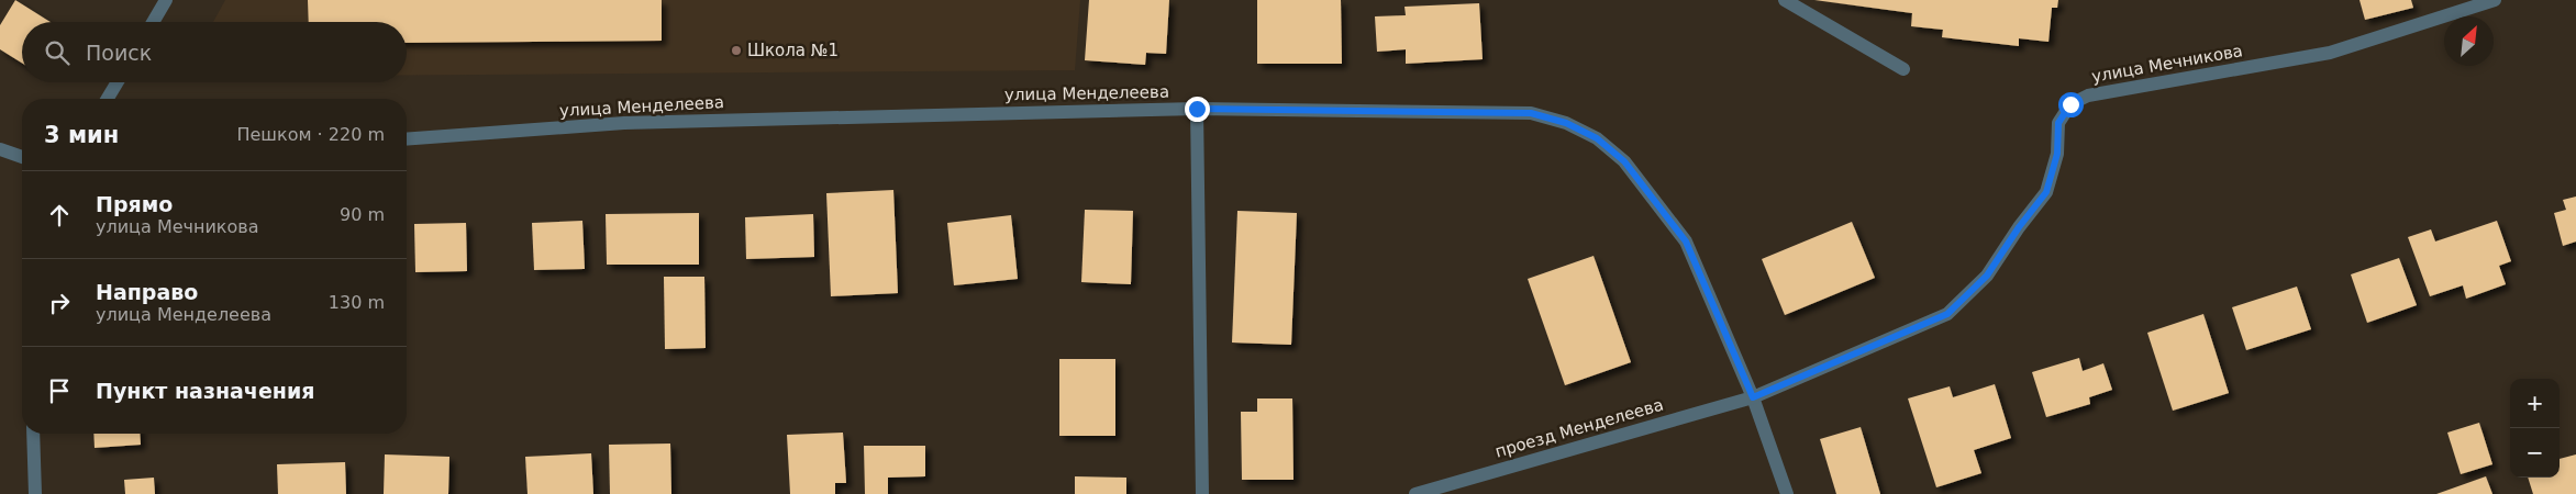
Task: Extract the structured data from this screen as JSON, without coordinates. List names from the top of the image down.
{
  "streets": {
    "street": ["улица Мечникова", "улица Менделеева", "проезд Менделеева"]
  },
  "crossings": [
    ["улица Мечникова", "улица Менделеева"],
    ["улица Мечникова", "проезд Менделеева"],
    ["улица Менделеева", "проезд Менделеева"]
  ],
  "places": ["Школа №1"],
  "north": "top right",
  "page": {
    "search": "Поиск",
    "heading": ["3 мин", "Пешком · 220 m"],
    "list": [
      ["Прямо", "улица Мечникова", "90 m"],
      ["Направо", "улица Менделеева", "130 m"],
      "Пункт назначения"
    ],
    "map_buttons": ["+", "−"]
  }
}
